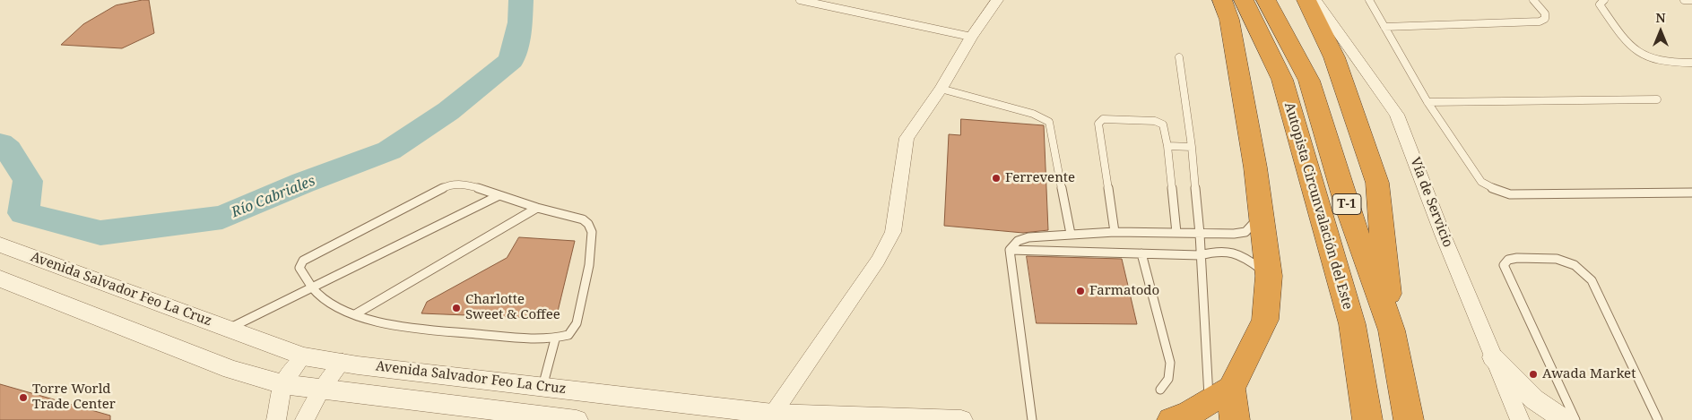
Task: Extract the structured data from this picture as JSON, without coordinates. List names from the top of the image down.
{
  "streets": {
    "highway": ["T-1", "Autopista Circunvalación del Este"],
    "street": ["Vía de Servicio", "Avenida Salvador Feo La Cruz"]
  },
  "water": ["Río Cabriales"],
  "places": [
    "Ferrevente",
    "Farmatodo",
    "Charlotte Sweet & Coffee",
    "Awada Market",
    "Torre World Trade Center"
  ],
  "north": "top"
}
